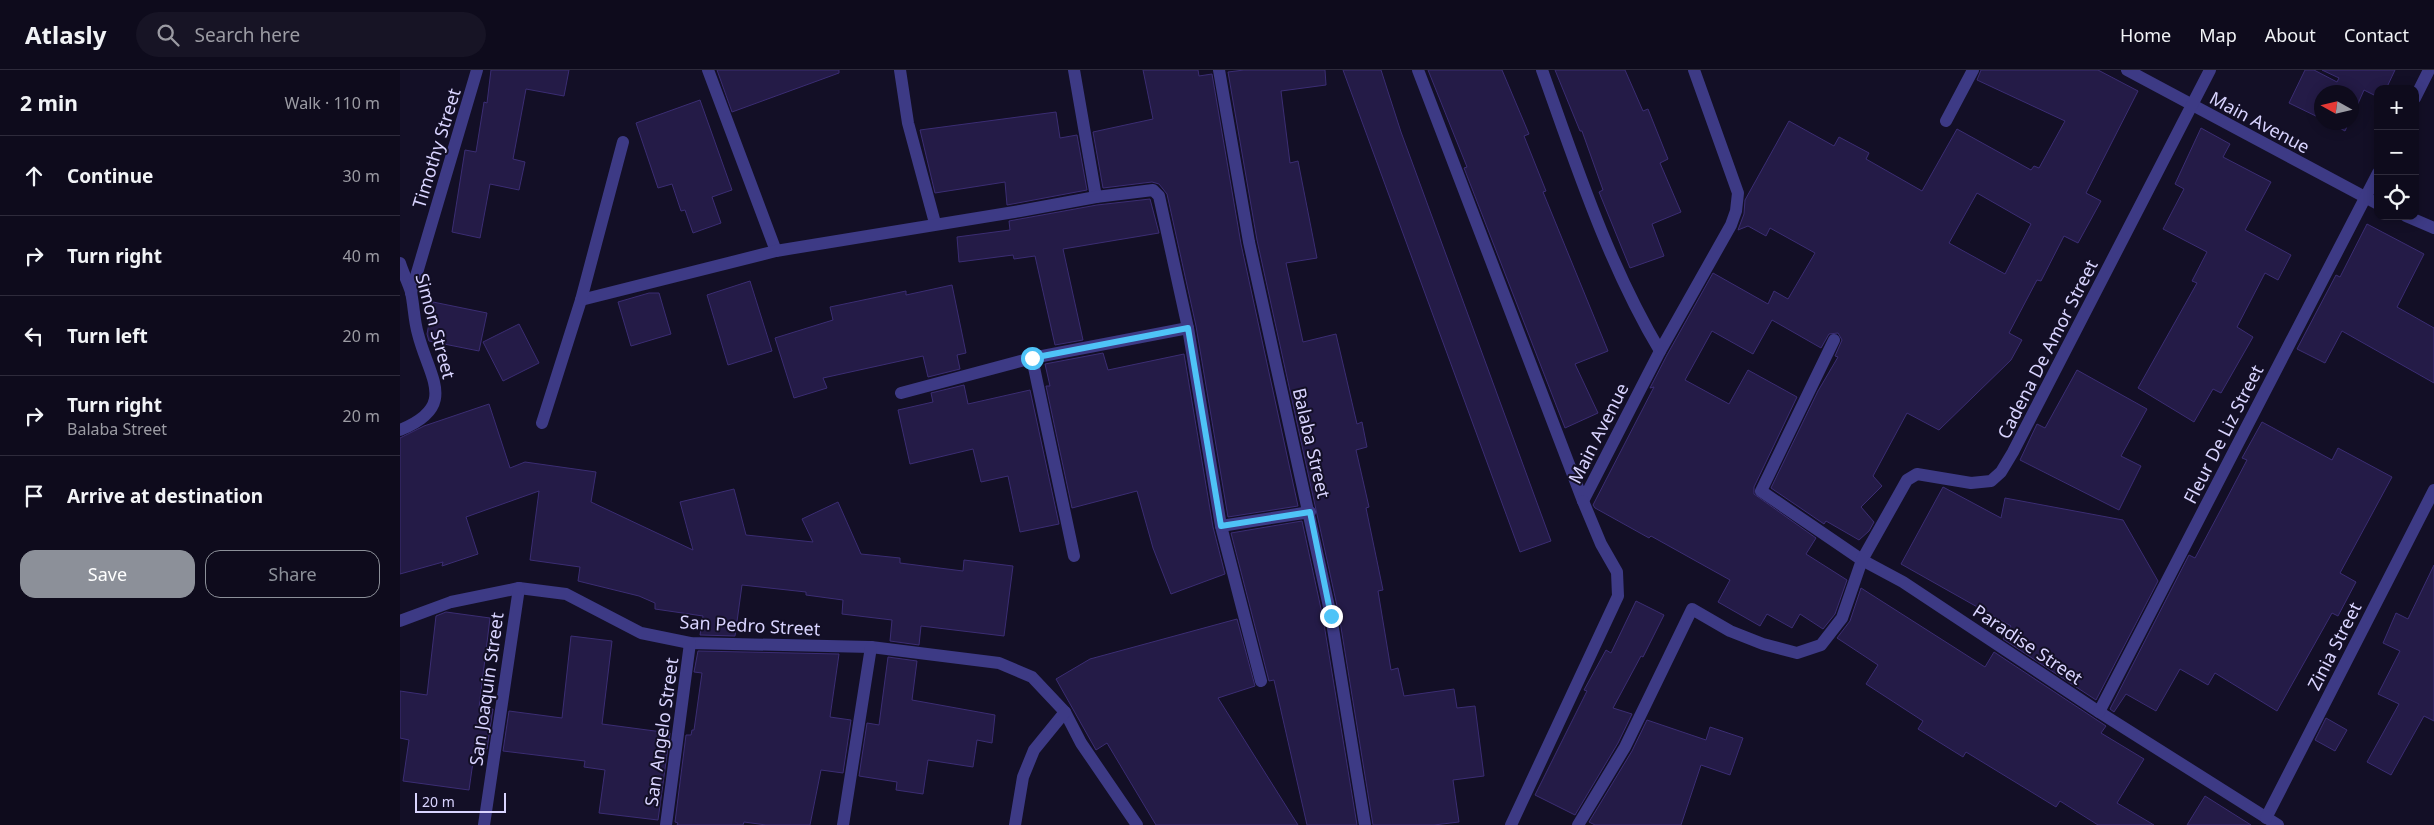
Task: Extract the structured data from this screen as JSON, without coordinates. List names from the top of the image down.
{
  "streets": {
    "street": [
      "Main Avenue",
      "Timothy Street",
      "Simon Street",
      "Cadena De Amor Street",
      "Fleur De Liz Street",
      "Balaba Street",
      "San Pedro Street",
      "Paradise Street",
      "Zinia Street",
      "San Joaquin Street",
      "San Angelo Street"
    ]
  },
  "crossings": [
    ["Main Avenue", "Cadena De Amor Street"],
    ["Main Avenue", "Fleur De Liz Street"],
    ["Timothy Street", "Simon Street"],
    ["Cadena De Amor Street", "Paradise Street"],
    ["Fleur De Liz Street", "Paradise Street"],
    ["San Pedro Street", "San Joaquin Street"],
    ["San Pedro Street", "San Angelo Street"],
    ["Paradise Street", "Zinia Street"]
  ],
  "scale_bar": "20 m",
  "north": "left",
  "page": {
    "header": "Atlasly",
    "search": "Search here",
    "nav": [
      "Home",
      "Map",
      "About",
      "Contact"
    ],
    "heading": ["2 min", "Walk · 110 m"],
    "map_buttons": ["+", "−"],
    "list": [
      ["Continue", "30 m"],
      ["Turn right", "40 m"],
      ["Turn left", "20 m"],
      ["Turn right", "Balaba Street", "20 m"],
      "Arrive at destination"
    ],
    "buttons": ["Save", "Share"],
    "scale": "20 m"
  }
}
